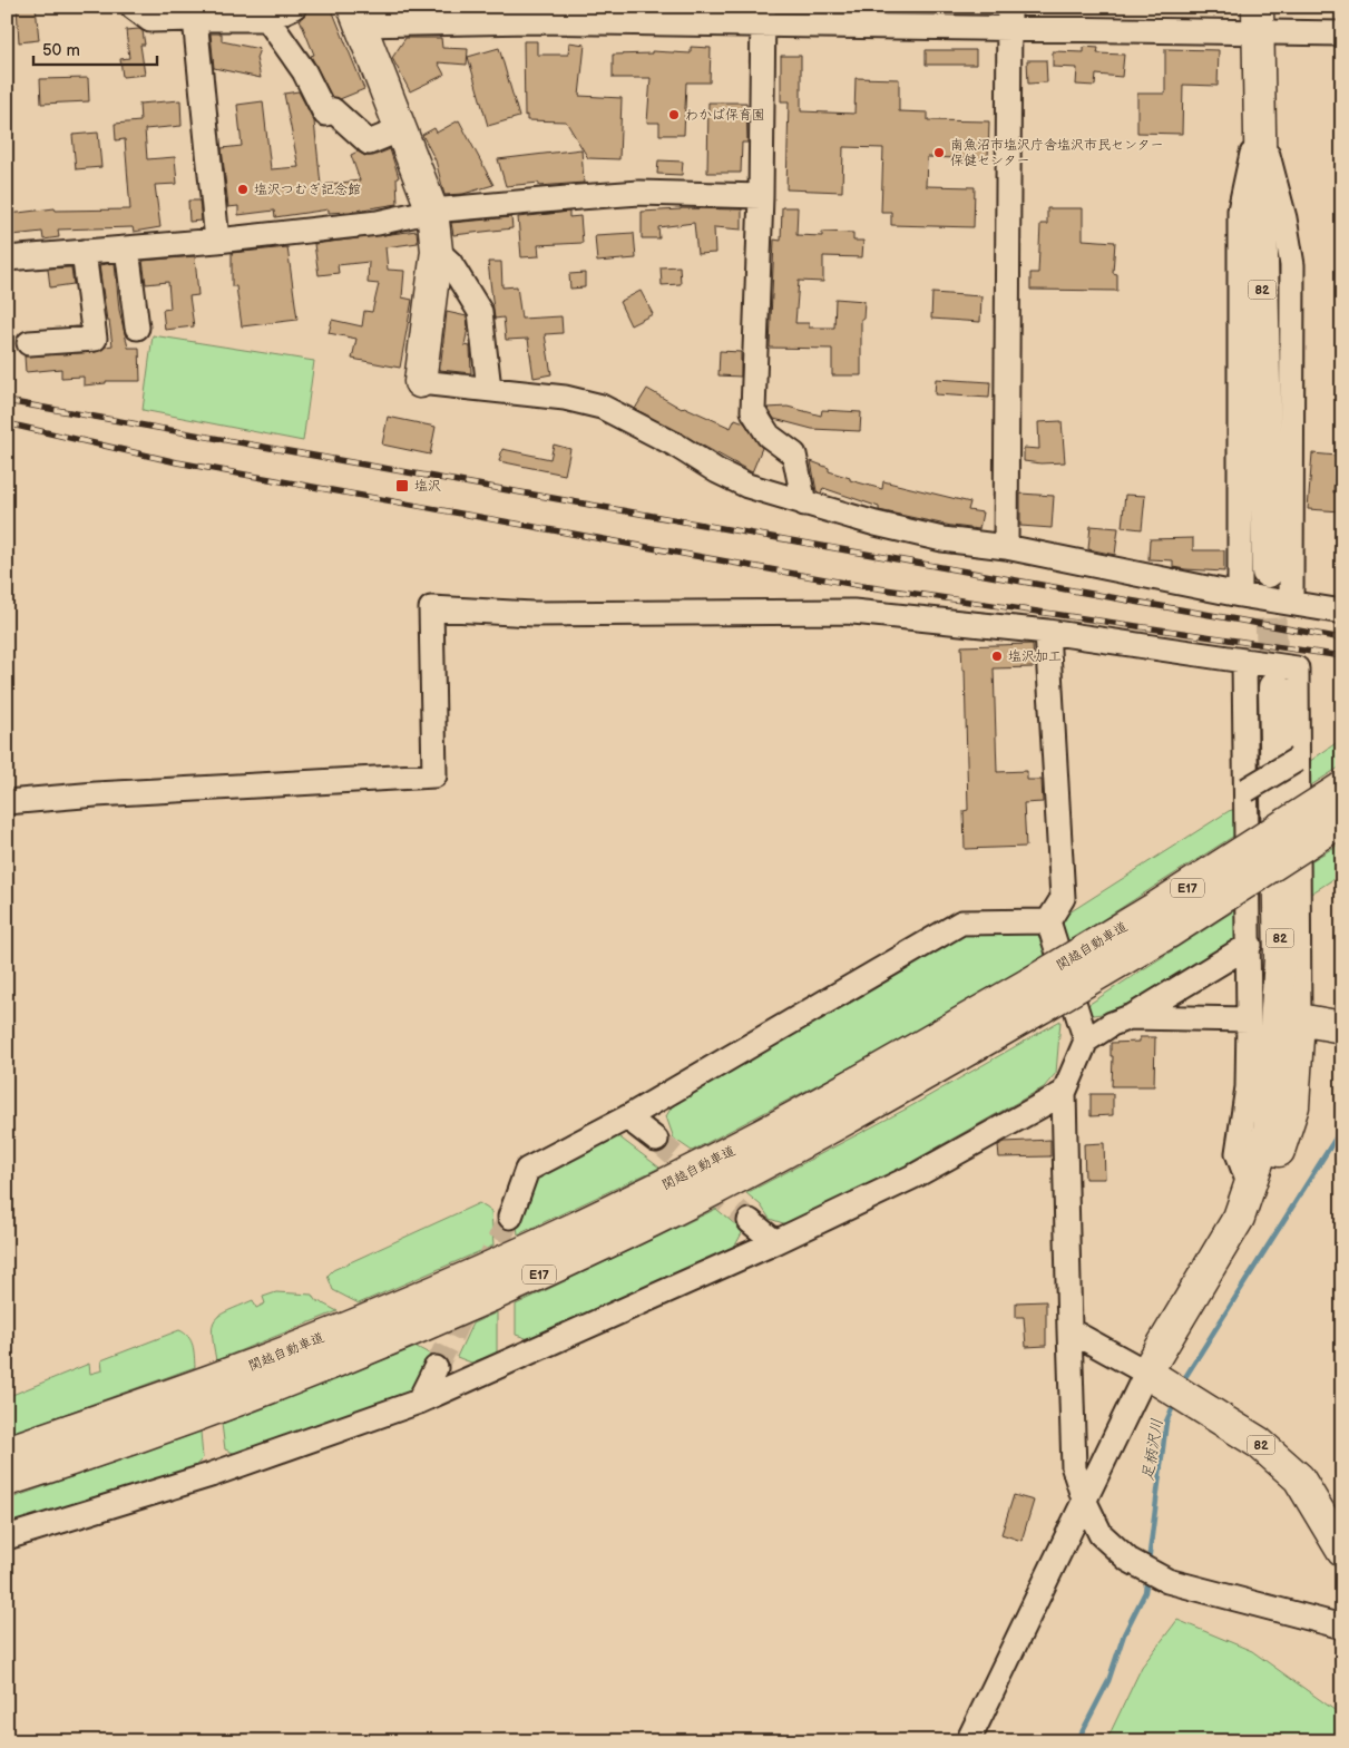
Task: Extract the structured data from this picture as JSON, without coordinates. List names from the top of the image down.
{
  "streets": {
    "main road": ["82", "E17", "関越自動車道"]
  },
  "water": ["足柄沢川"],
  "places": {
    "other": [
      "わかば保育園",
      "南魚沼市塩沢庁舎塩沢市民センター 保健センター",
      "塩沢つむぎ記念館",
      "塩沢加工"
    ],
    "transit": ["塩沢"]
  },
  "scale_bar": "50 m"
}
